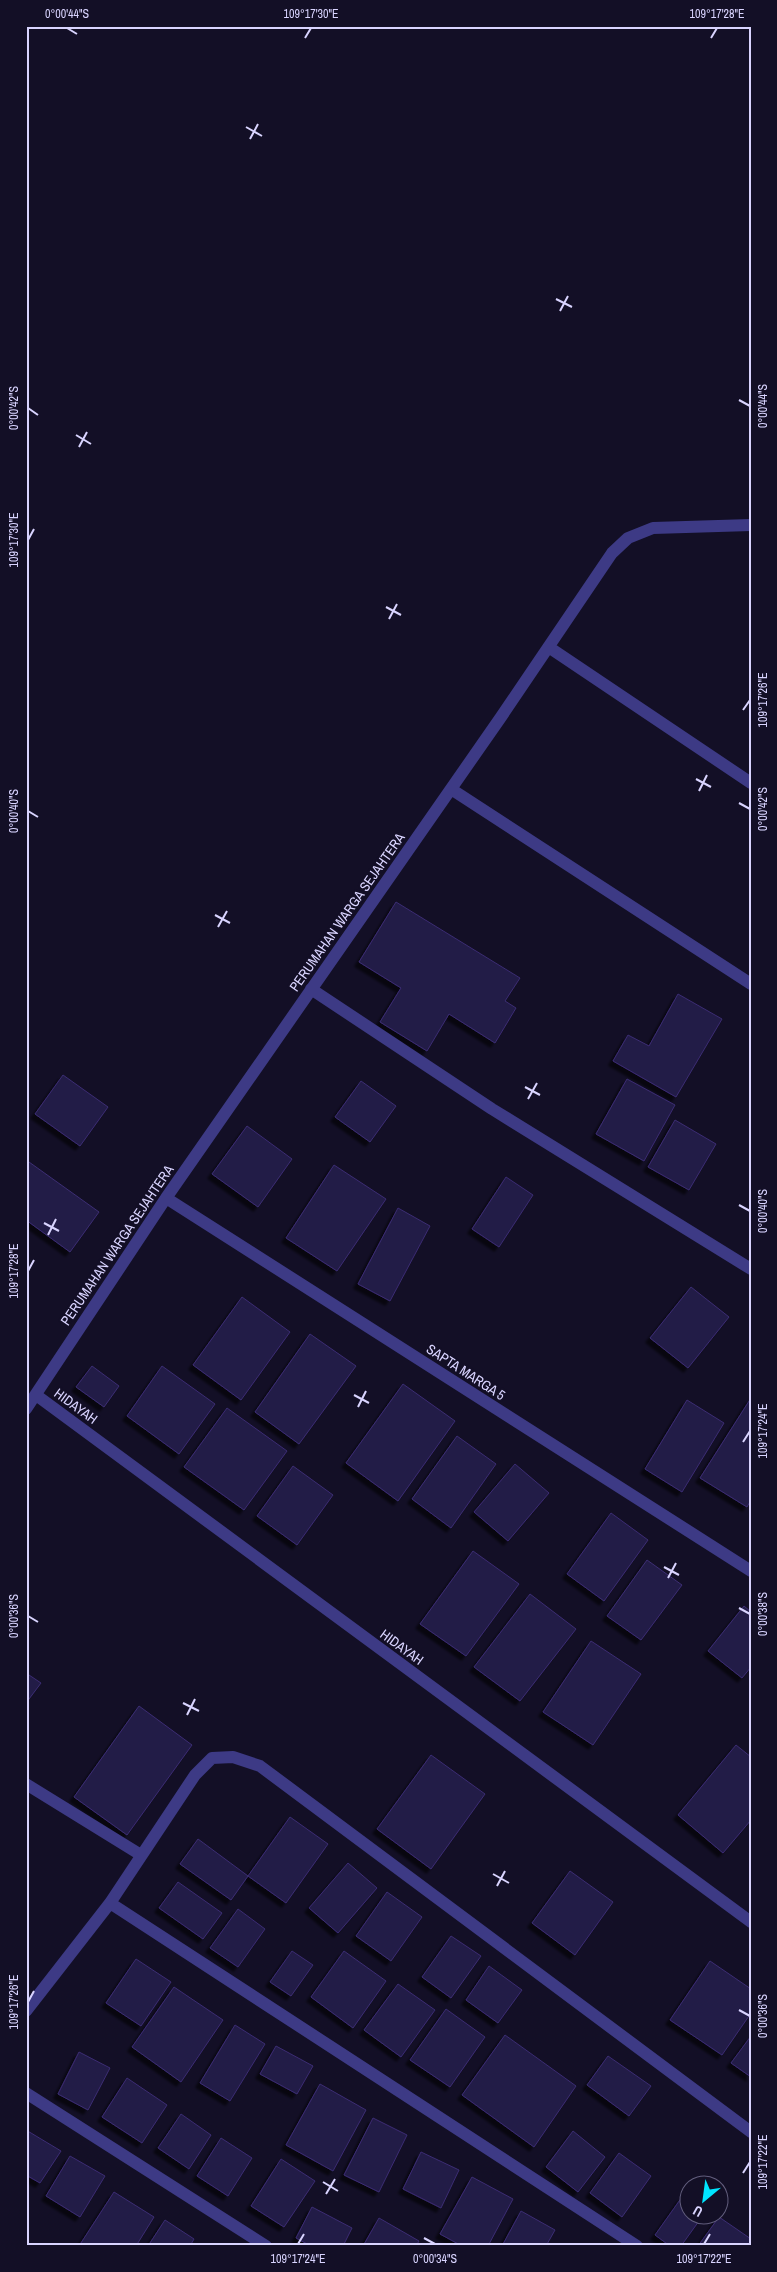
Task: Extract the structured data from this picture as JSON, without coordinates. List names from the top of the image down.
{
  "streets": {
    "street": ["PERUMAHAN WARGA SEJAHTERA", "SAPTA MARGA 5", "HIDAYAH"]
  },
  "crossings": [
    ["PERUMAHAN WARGA SEJAHTERA", "SAPTA MARGA 5"],
    ["PERUMAHAN WARGA SEJAHTERA", "HIDAYAH"]
  ],
  "north": "bottom left",
  "coordinates": [
    "0°00'44\"S",
    "109°17'30\"E",
    "109°17'28\"E",
    "0°00'42\"S",
    "109°17'26\"E",
    "0°00'40\"S",
    "109°17'24\"E",
    "0°00'38\"S",
    "0°00'36\"S",
    "109°17'22\"E",
    "0°00'34\"S"
  ]
}
